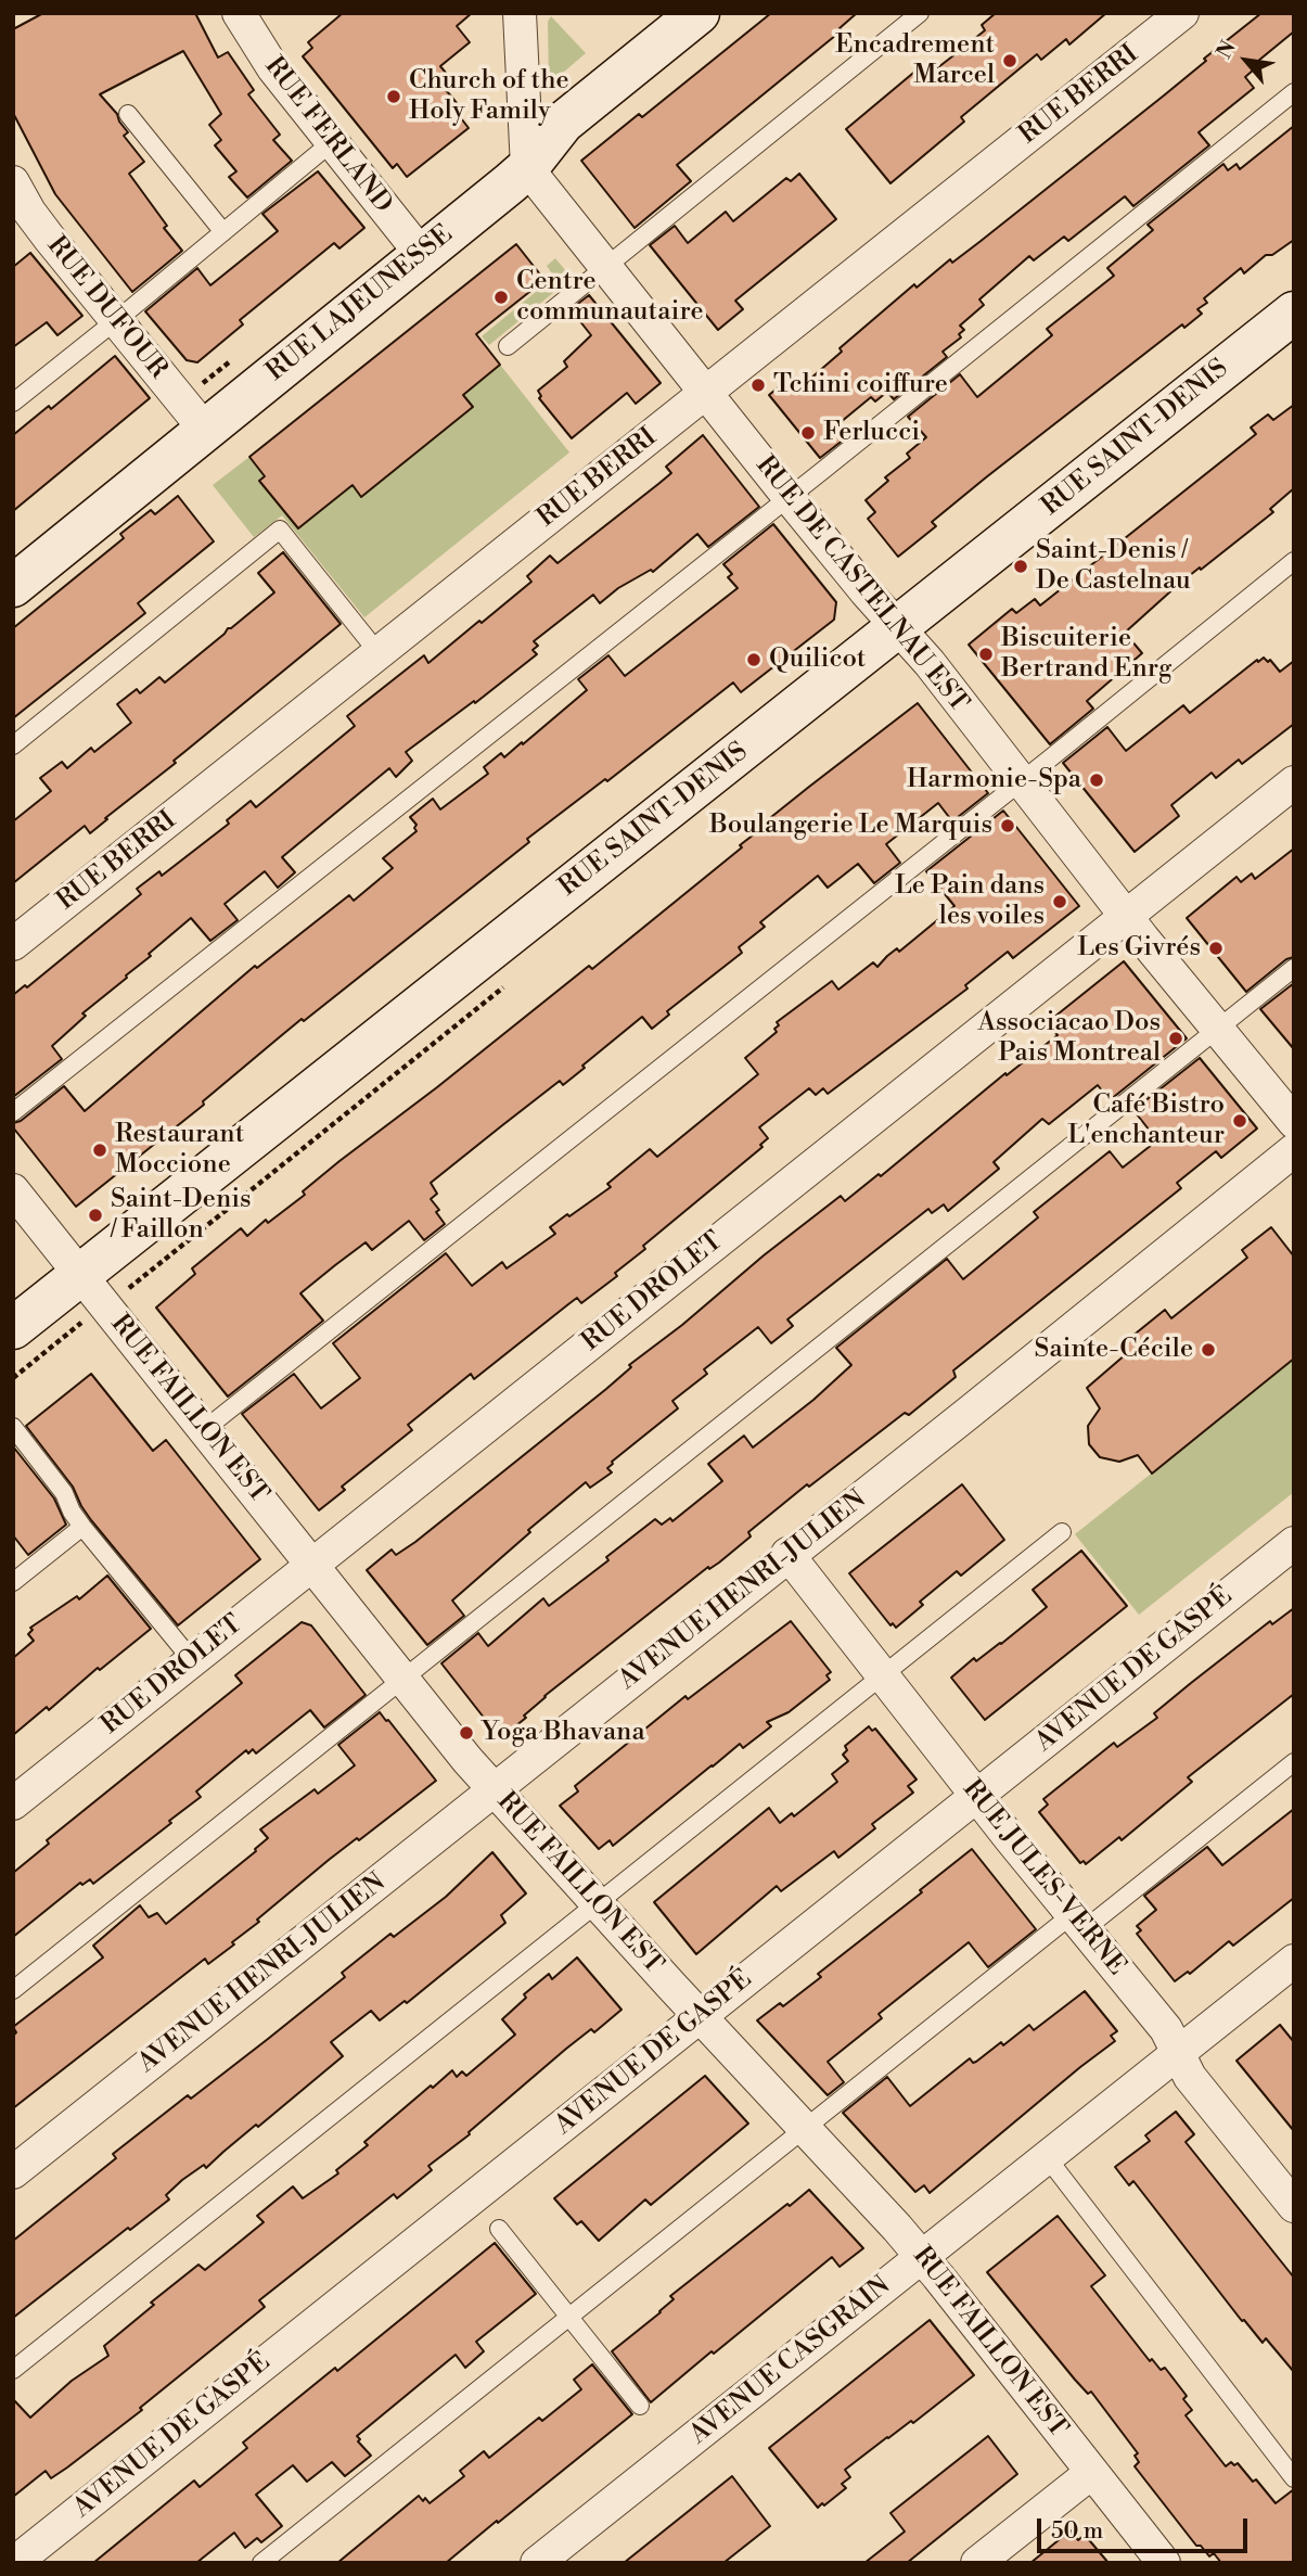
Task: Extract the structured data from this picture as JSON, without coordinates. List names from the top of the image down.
{
  "streets": {
    "main road": ["RUE LAJEUNESSE", "RUE SAINT-DENIS"],
    "street": [
      "RUE BERRI",
      "RUE FERLAND",
      "RUE DUFOUR",
      "RUE DE CASTELNAU EST",
      "RUE DROLET",
      "RUE FAILLON EST",
      "AVENUE HENRI-JULIEN",
      "AVENUE DE GASPÉ",
      "RUE JULES-VERNE",
      "AVENUE CASGRAIN"
    ]
  },
  "crossings": [
    ["RUE BERRI", "RUE DE CASTELNAU EST"],
    ["RUE FERLAND", "RUE LAJEUNESSE"],
    ["RUE LAJEUNESSE", "RUE DUFOUR"],
    ["RUE LAJEUNESSE", "RUE DE CASTELNAU EST"],
    ["RUE SAINT-DENIS", "RUE DE CASTELNAU EST"],
    ["RUE SAINT-DENIS", "RUE FAILLON EST"],
    ["RUE DE CASTELNAU EST", "RUE DROLET"],
    ["RUE DROLET", "RUE FAILLON EST"],
    ["RUE FAILLON EST", "AVENUE HENRI-JULIEN"],
    ["RUE FAILLON EST", "AVENUE DE GASPÉ"],
    ["RUE FAILLON EST", "AVENUE CASGRAIN"],
    ["AVENUE HENRI-JULIEN", "RUE JULES-VERNE"],
    ["AVENUE DE GASPÉ", "RUE JULES-VERNE"],
    ["RUE JULES-VERNE", "AVENUE CASGRAIN"]
  ],
  "places": [
    "Encadrement Marcel",
    "Church of the Holy Family",
    "Centre communautaire",
    "Tchini coiffure",
    "Ferlucci",
    "Saint-Denis / De Castelnau",
    "Biscuiterie Bertrand Enrg",
    "Quilicot",
    "Harmonie-Spa",
    "Boulangerie Le Marquis",
    "Le Pain dans les voiles",
    "Les Givrés",
    "Associacao Dos Pais Montreal",
    "Café Bistro L'enchanteur",
    "Restaurant Moccione",
    "Saint-Denis / Faillon",
    "Sainte-Cécile",
    "Yoga Bhavana"
  ],
  "scale_bar": "50 m",
  "north": "top left"
}
